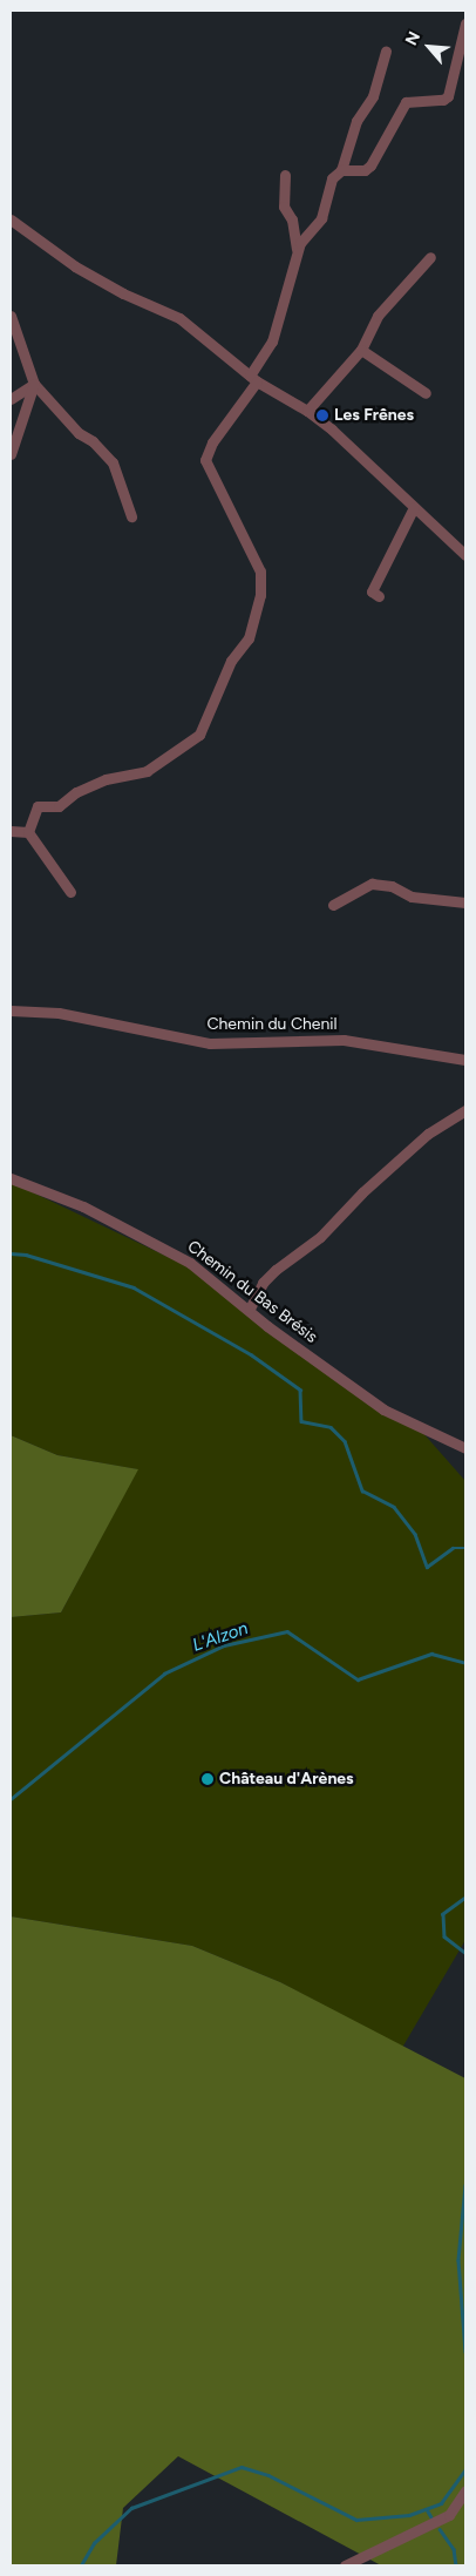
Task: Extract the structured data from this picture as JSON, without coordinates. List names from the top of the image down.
{
  "streets": {
    "street": ["Chemin du Chenil", "Chemin du Bas Brésis"]
  },
  "water": ["L'Alzon"],
  "places": ["Les Frênes", "Château d'Arènes"],
  "north": "top left"
}
